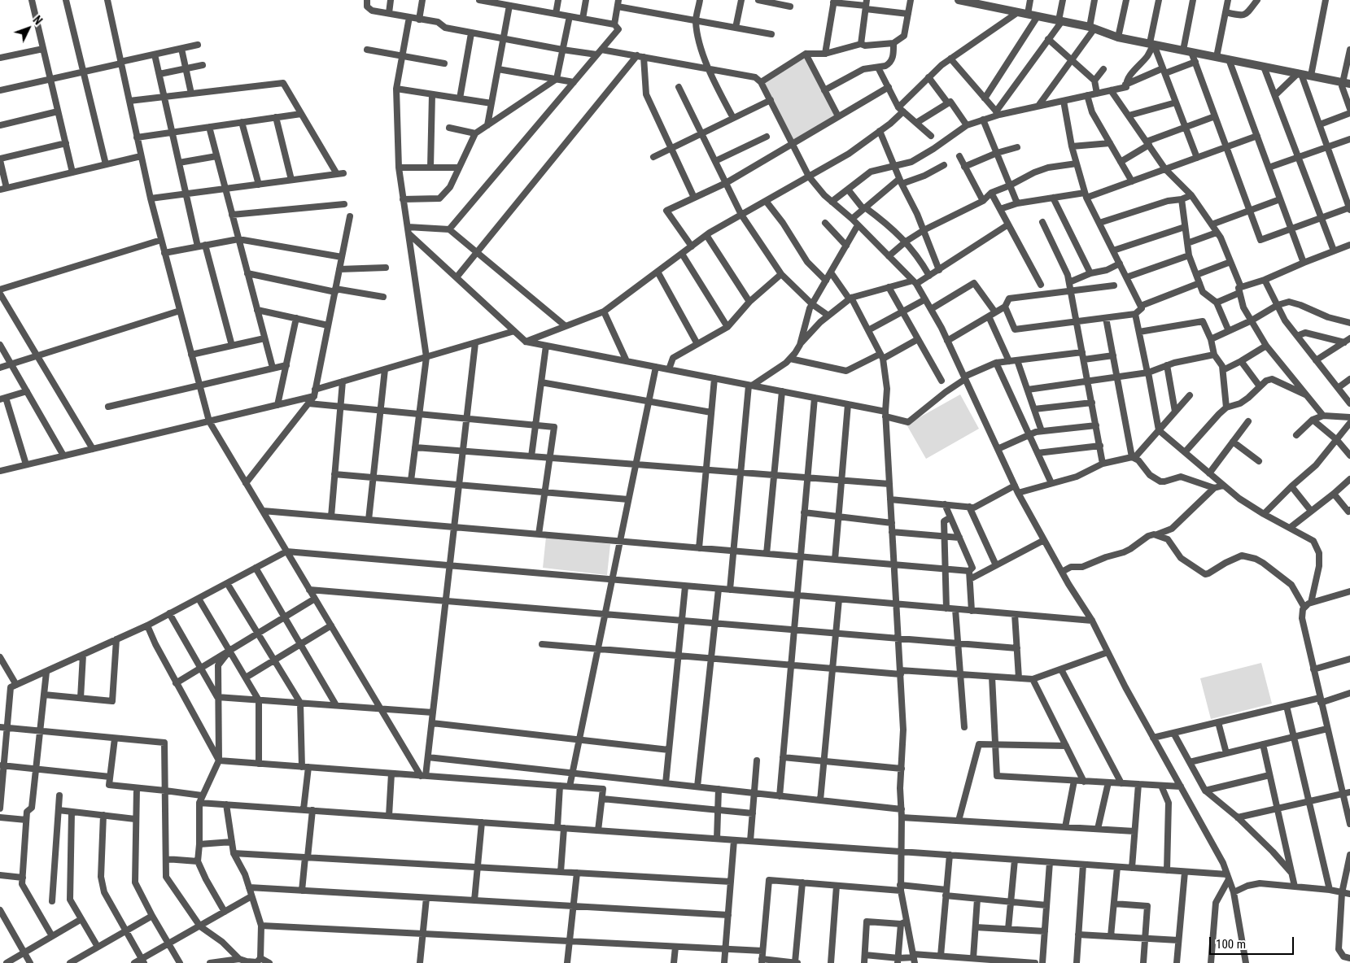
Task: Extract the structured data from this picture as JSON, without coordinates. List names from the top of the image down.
{
  "scale_bar": "100 m",
  "north": "top right"
}
